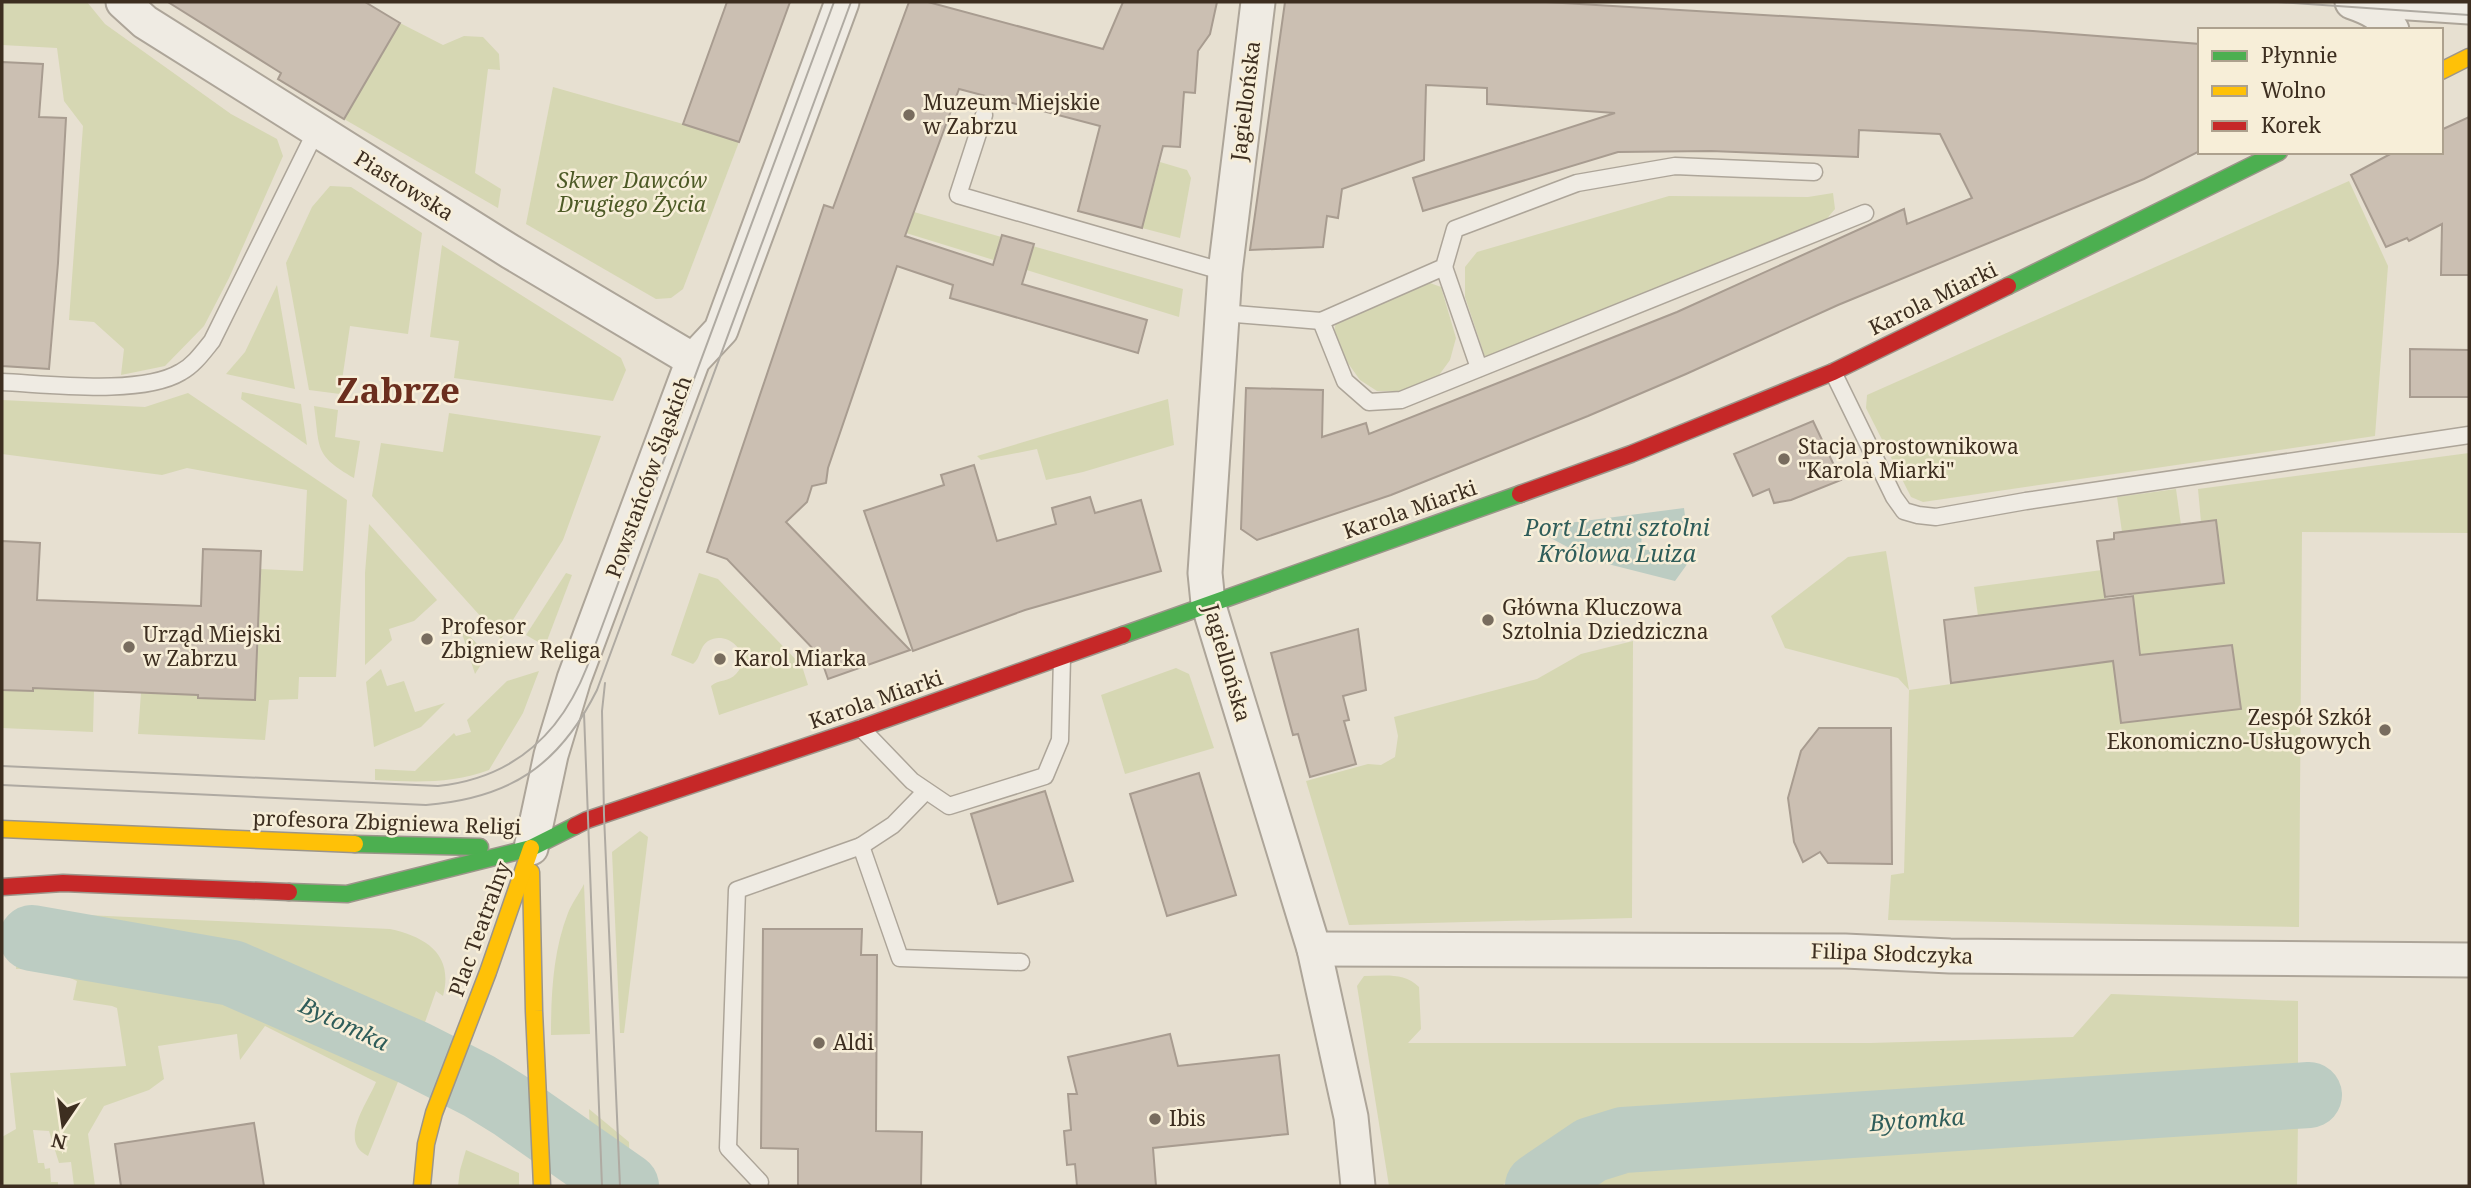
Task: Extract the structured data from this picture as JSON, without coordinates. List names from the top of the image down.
{
  "streets": {
    "main road": ["Karola Miarki", "profesora Zbigniewa Religi", "Plac Teatralny"],
    "street": [
      "Jagiellońska",
      "Piastowska",
      "Powstańców Śląskich",
      "Filipa Słodczyka"
    ]
  },
  "crossings": [
    ["Jagiellońska", "Karola Miarki"],
    ["Jagiellońska", "Filipa Słodczyka"],
    ["Piastowska", "Powstańców Śląskich"],
    ["Karola Miarki", "Powstańców Śląskich"],
    ["Karola Miarki", "profesora Zbigniewa Religi"],
    ["Karola Miarki", "Plac Teatralny"],
    ["Powstańców Śląskich", "profesora Zbigniewa Religi"],
    ["Powstańców Śląskich", "Plac Teatralny"],
    ["profesora Zbigniewa Religi", "Plac Teatralny"]
  ],
  "districts": ["Zabrze"],
  "water": ["Port Letni sztolni Królowa Luiza", "Bytomka"],
  "parks": ["Skwer Dawców Drugiego Życia"],
  "places": [
    "Muzeum Miejskie w Zabrzu",
    "Stacja prostownikowa \"Karola Miarki\"",
    "Główna Kluczowa Sztolnia Dziedziczna",
    "Profesor Zbigniew Religa",
    "Urząd Miejski w Zabrzu",
    "Karol Miarka",
    "Zespół Szkół Ekonomiczno-Usługowych",
    "Aldi",
    "Ibis"
  ],
  "legend": ["Płynnie", "Wolno", "Korek"],
  "north": "bottom"
}
